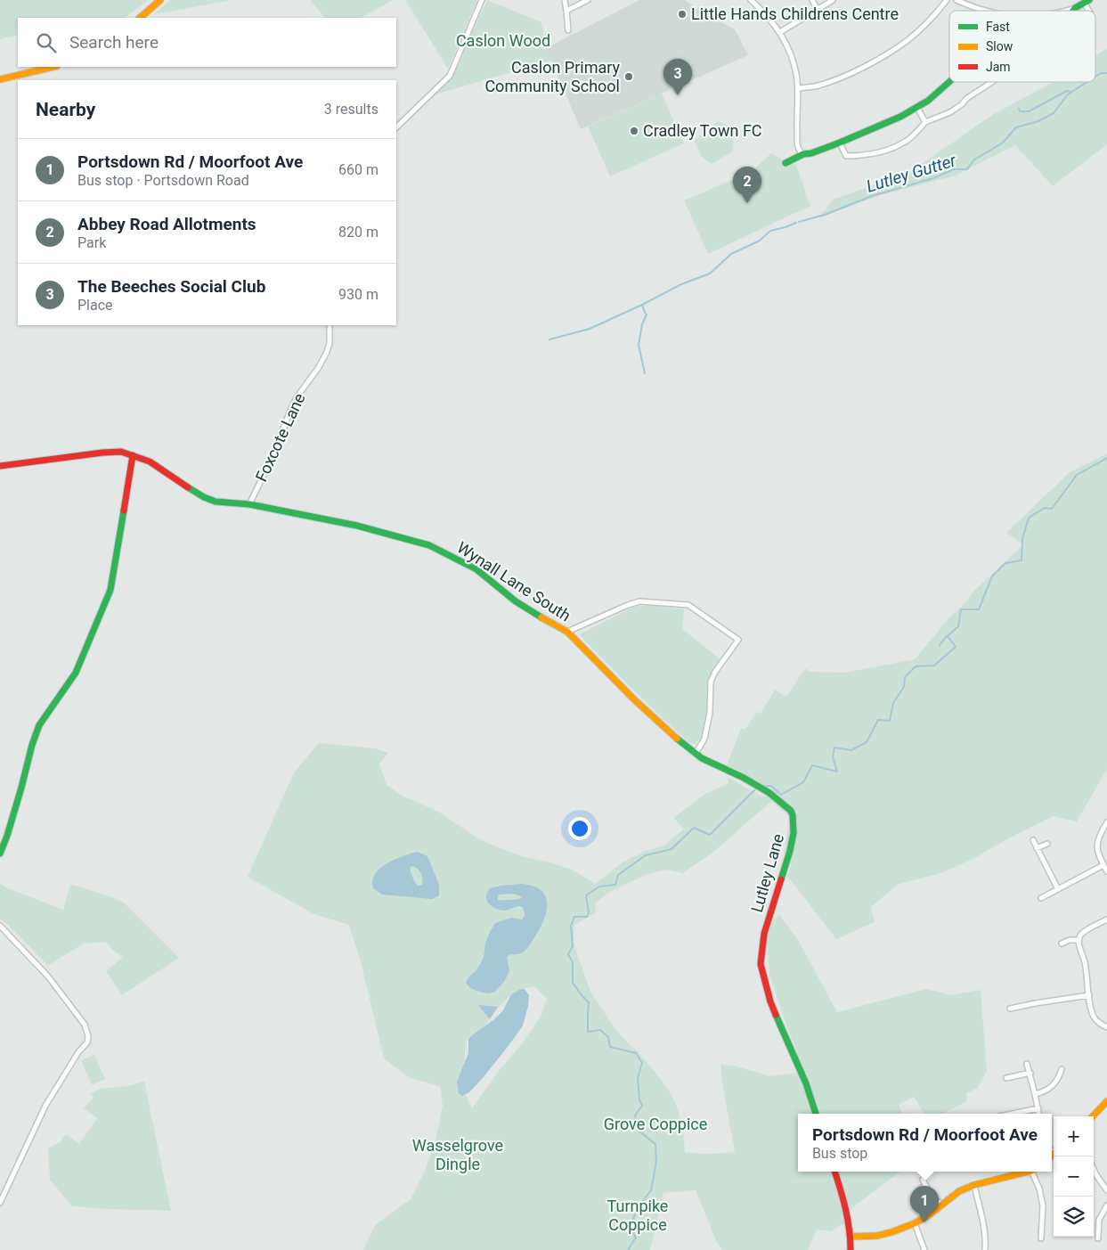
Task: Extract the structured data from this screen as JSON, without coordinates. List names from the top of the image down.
{
  "streets": {
    "street": ["Foxcote Lane", "Wynall Lane South", "Lutley Lane"]
  },
  "crossings": [
    ["Foxcote Lane", "Wynall Lane South"],
    ["Wynall Lane South", "Lutley Lane"]
  ],
  "water": ["Lutley Gutter"],
  "parks": [
    "Caslon Wood",
    "Grove Coppice",
    "Wasselgrove Dingle",
    "Turnpike Coppice"
  ],
  "places": ["Little Hands Childrens Centre", "Caslon Primary Community School", "Cradley Town FC"],
  "legend": ["Fast", "Slow", "Jam"],
  "page": {
    "search": "Search here",
    "pins": ["3", "2", "1"],
    "heading": ["Nearby", "3 results"],
    "list": [
      {
        "mark": "1",
        "name": "Portsdown Rd / Moorfoot Ave",
        "note": "Bus stop · Portsdown Road",
        "value": "660 m"
      },
      {
        "mark": "2",
        "name": "Abbey Road Allotments",
        "note": "Park",
        "value": "820 m"
      },
      {
        "mark": "3",
        "name": "The Beeches Social Club",
        "note": "Place",
        "value": "930 m"
      }
    ],
    "popup": ["Portsdown Rd / Moorfoot Ave", "Bus stop"],
    "map_buttons": ["+", "−"]
  }
}
